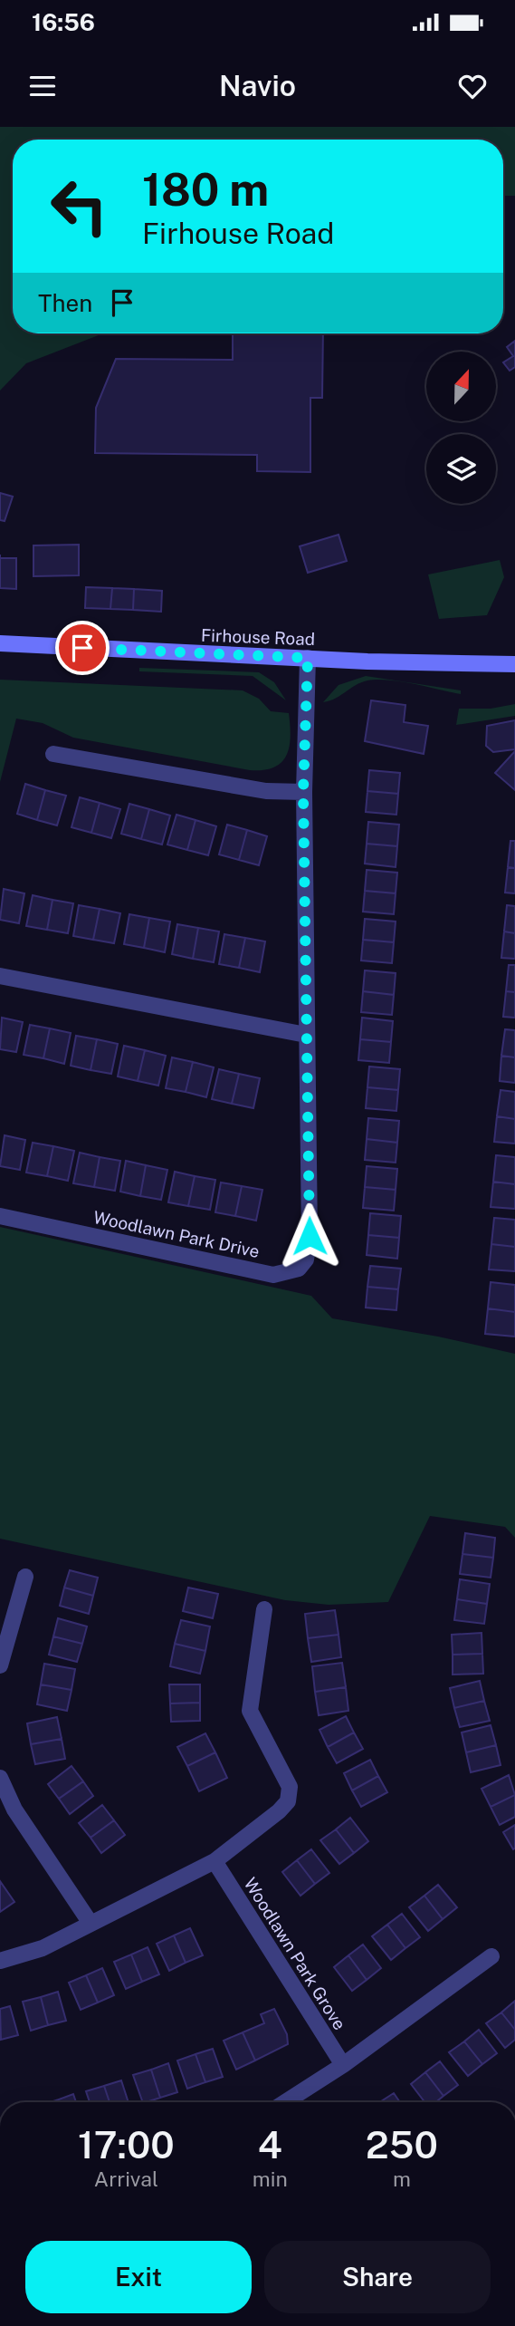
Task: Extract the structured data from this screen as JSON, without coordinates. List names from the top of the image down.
{
  "streets": {
    "main road": ["Firhouse Road"],
    "street": ["Woodlawn Park Drive", "Woodlawn Park Grove"]
  },
  "crossings": [
    ["Firhouse Road", "Woodlawn Park Drive"]
  ],
  "north": "top",
  "page": {
    "status": "16:56",
    "header": "Navio",
    "turn": ["180 m", "Firhouse Road"],
    "then": "Then",
    "eta": [
      "17:00",
      "Arrival",
      "4",
      "min",
      "250",
      "m"
    ],
    "buttons": ["Exit", "Share"]
  }
}
